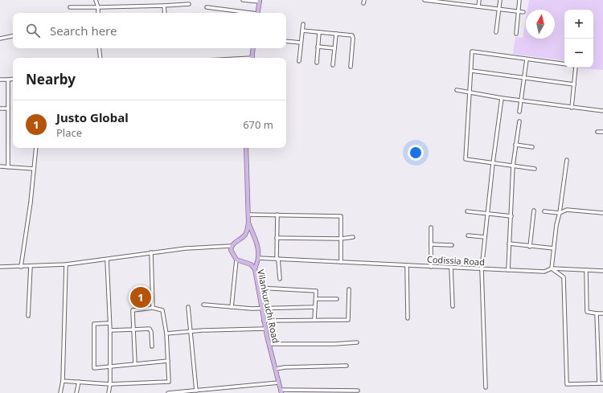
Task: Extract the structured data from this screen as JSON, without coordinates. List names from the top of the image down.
{
  "streets": {
    "main road": ["Vilankuruchi Road"],
    "street": ["Codissia Road"]
  },
  "north": "top",
  "page": {
    "map_buttons": ["+", "−"],
    "search": "Search here",
    "heading": "Nearby",
    "list": [
      {
        "mark": "1",
        "name": "Justo Global",
        "note": "Place",
        "value": "670 m"
      }
    ],
    "pins": "1"
  }
}
